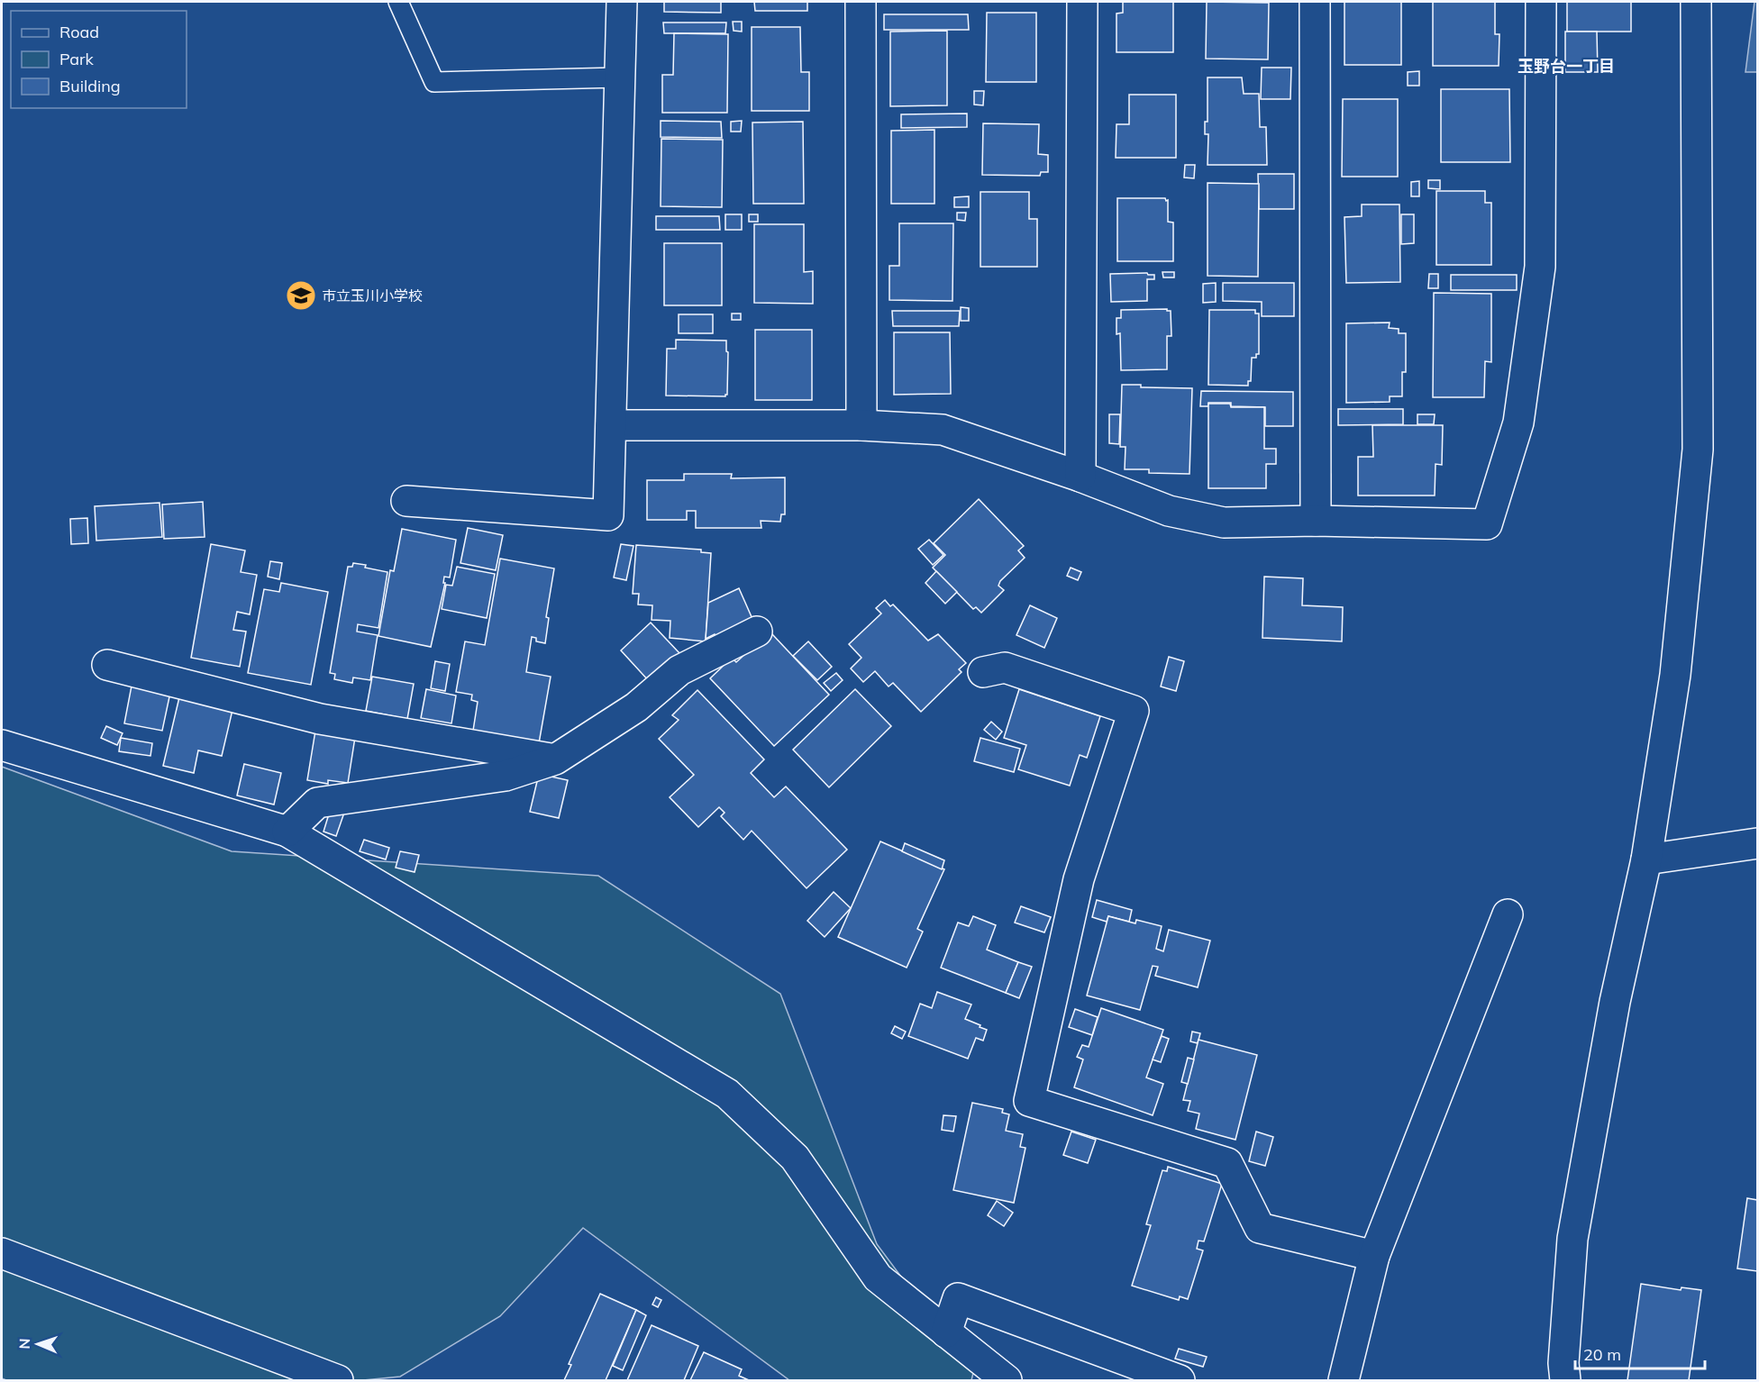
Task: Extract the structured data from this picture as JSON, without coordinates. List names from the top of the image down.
{
  "districts": ["玉野台一丁目"],
  "places": {
    "school or university": ["市立玉川小学校"]
  },
  "legend": ["Road", "Park", "Building"],
  "scale_bar": "20 m",
  "north": "left"
}
